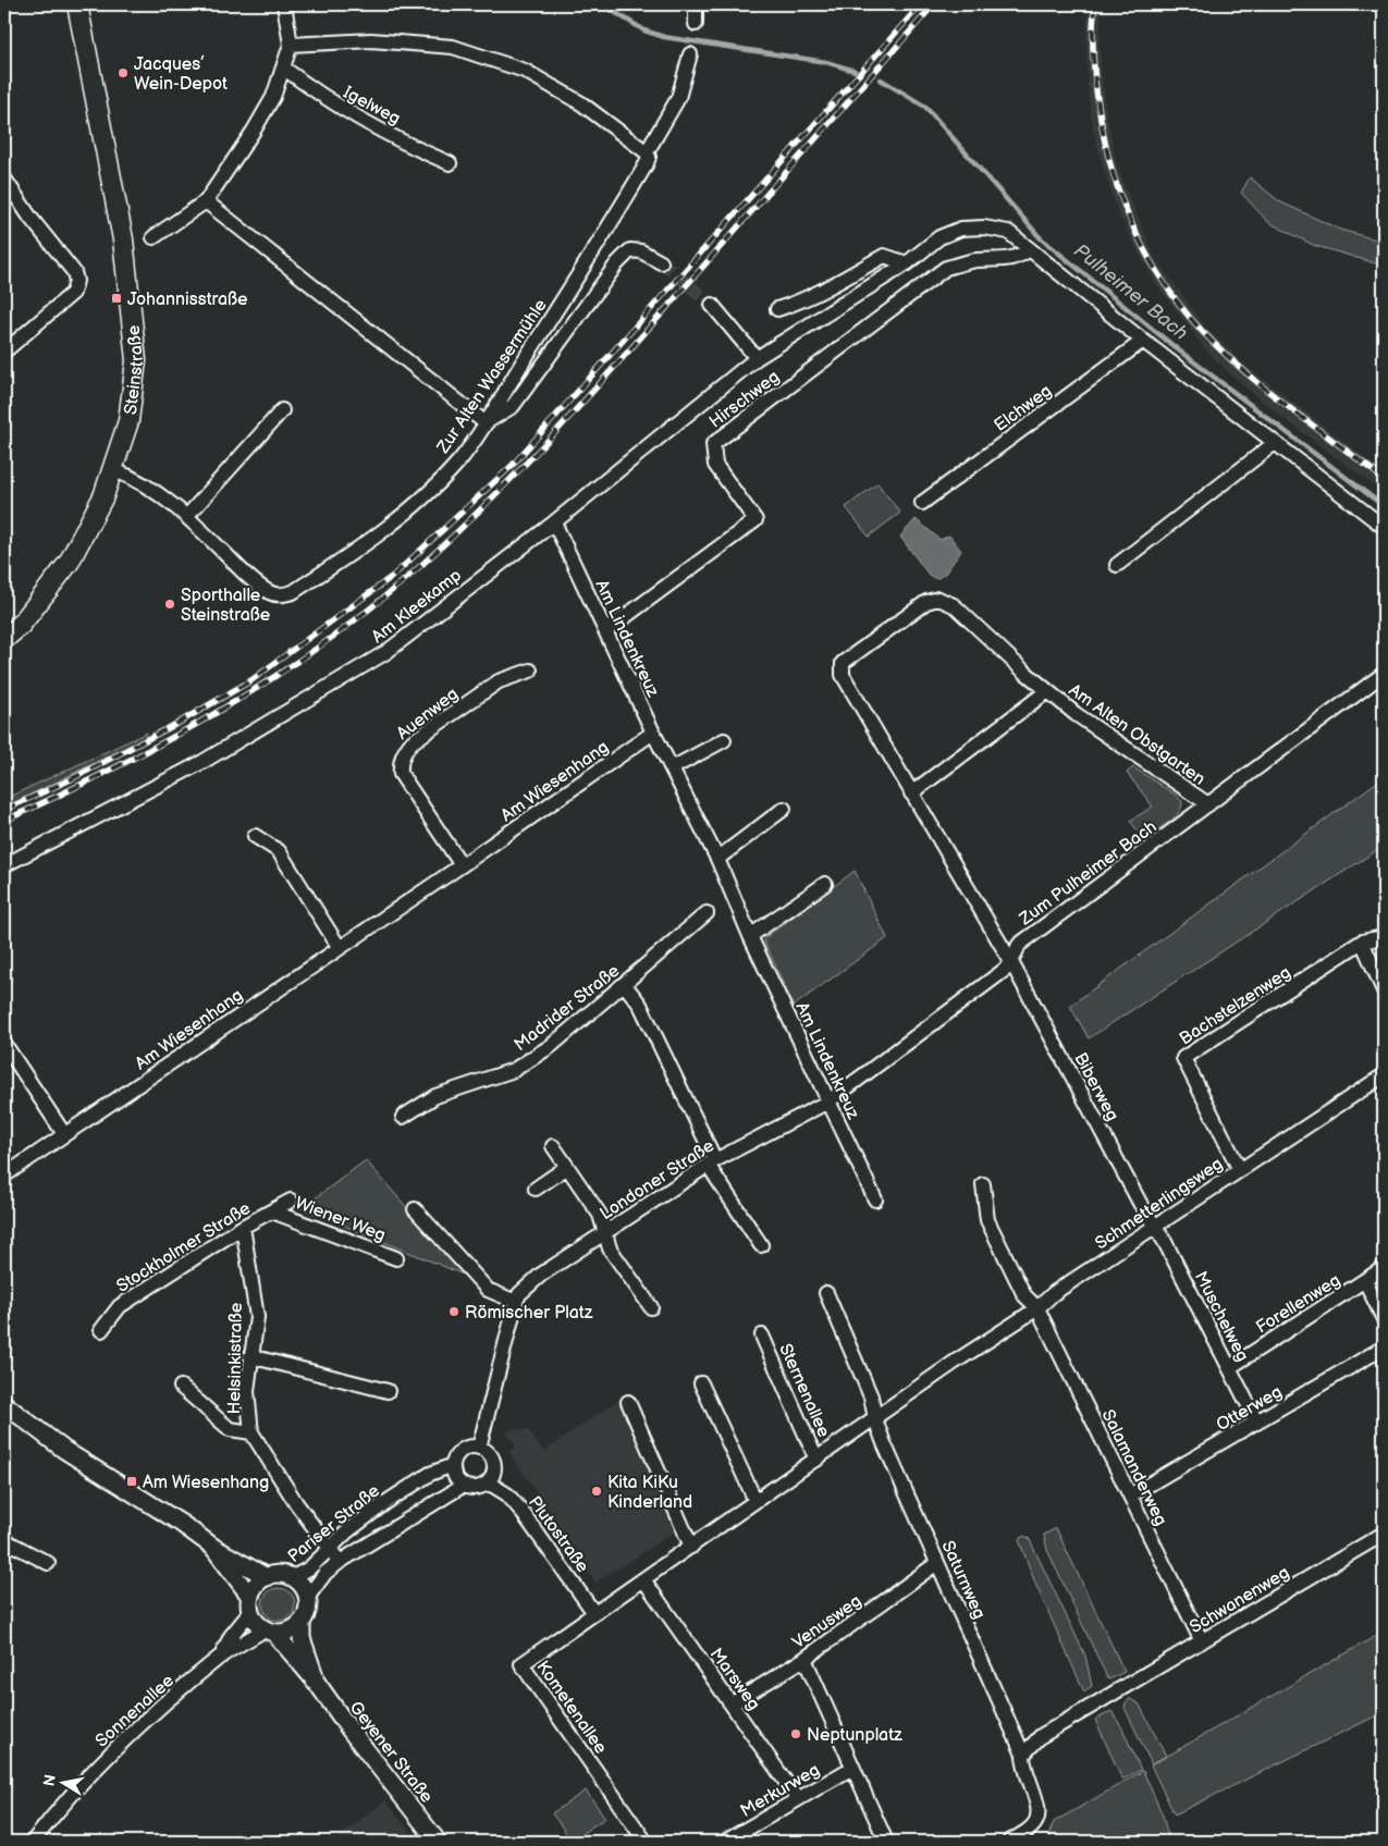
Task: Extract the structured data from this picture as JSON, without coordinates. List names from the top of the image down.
{
  "streets": {
    "main road": ["Steinstraße"],
    "street": [
      "Igelweg",
      "Zur Alten Wassermühle",
      "Hirschweg",
      "Elchweg",
      "Am Kleekamp",
      "Am Lindenkreuz",
      "Auenweg",
      "Am Alten Obstgarten",
      "Am Wiesenhang",
      "Zum Pulheimer Bach",
      "Bachstelzenweg",
      "Madrider Straße",
      "Biberweg",
      "Londoner Straße",
      "Schmetterlingsweg",
      "Wiener Weg",
      "Stockholmer Straße",
      "Forellenweg",
      "Muschelweg",
      "Helsinkistraße",
      "Sternenallee",
      "Otterweg",
      "Salamanderweg",
      "Pariser Straße",
      "Plutostraße",
      "Saturnweg",
      "Schwanenweg",
      "Venusweg",
      "Marsweg",
      "Kometenallee",
      "Sonnenallee",
      "Geyener Straße",
      "Merkurweg"
    ]
  },
  "crossings": [
    ["Steinstraße", "Zur Alten Wassermühle"],
    ["Hirschweg", "Am Lindenkreuz"],
    ["Am Kleekamp", "Am Lindenkreuz"],
    ["Am Lindenkreuz", "Am Wiesenhang"],
    ["Am Lindenkreuz", "Zum Pulheimer Bach"],
    ["Am Lindenkreuz", "Londoner Straße"],
    ["Auenweg", "Am Wiesenhang"],
    ["Am Alten Obstgarten", "Zum Pulheimer Bach"],
    ["Am Alten Obstgarten", "Biberweg"],
    ["Zum Pulheimer Bach", "Biberweg"],
    ["Zum Pulheimer Bach", "Londoner Straße"],
    ["Bachstelzenweg", "Schmetterlingsweg"],
    ["Biberweg", "Schmetterlingsweg"],
    ["Biberweg", "Muschelweg"],
    ["Schmetterlingsweg", "Muschelweg"],
    ["Schmetterlingsweg", "Sternenallee"],
    ["Schmetterlingsweg", "Salamanderweg"],
    ["Wiener Weg", "Stockholmer Straße"],
    ["Stockholmer Straße", "Helsinkistraße"],
    ["Forellenweg", "Muschelweg"],
    ["Muschelweg", "Otterweg"],
    ["Helsinkistraße", "Pariser Straße"],
    ["Sternenallee", "Plutostraße"],
    ["Sternenallee", "Saturnweg"],
    ["Sternenallee", "Marsweg"],
    ["Sternenallee", "Kometenallee"],
    ["Otterweg", "Salamanderweg"],
    ["Salamanderweg", "Schwanenweg"],
    ["Pariser Straße", "Plutostraße"],
    ["Pariser Straße", "Sonnenallee"],
    ["Pariser Straße", "Geyener Straße"],
    ["Plutostraße", "Kometenallee"],
    ["Saturnweg", "Schwanenweg"],
    ["Saturnweg", "Venusweg"],
    ["Venusweg", "Marsweg"],
    ["Marsweg", "Merkurweg"],
    ["Sonnenallee", "Geyener Straße"]
  ],
  "water": ["Pulheimer Bach"],
  "places": {
    "other": [
      "Jacques’ Wein-Depot",
      "Sporthalle Steinstraße",
      "Römischer Platz",
      "Kita KiKu Kinderland",
      "Neptunplatz"
    ],
    "transit": ["Johannisstraße", "Am Wiesenhang"]
  },
  "north": "left"
}
